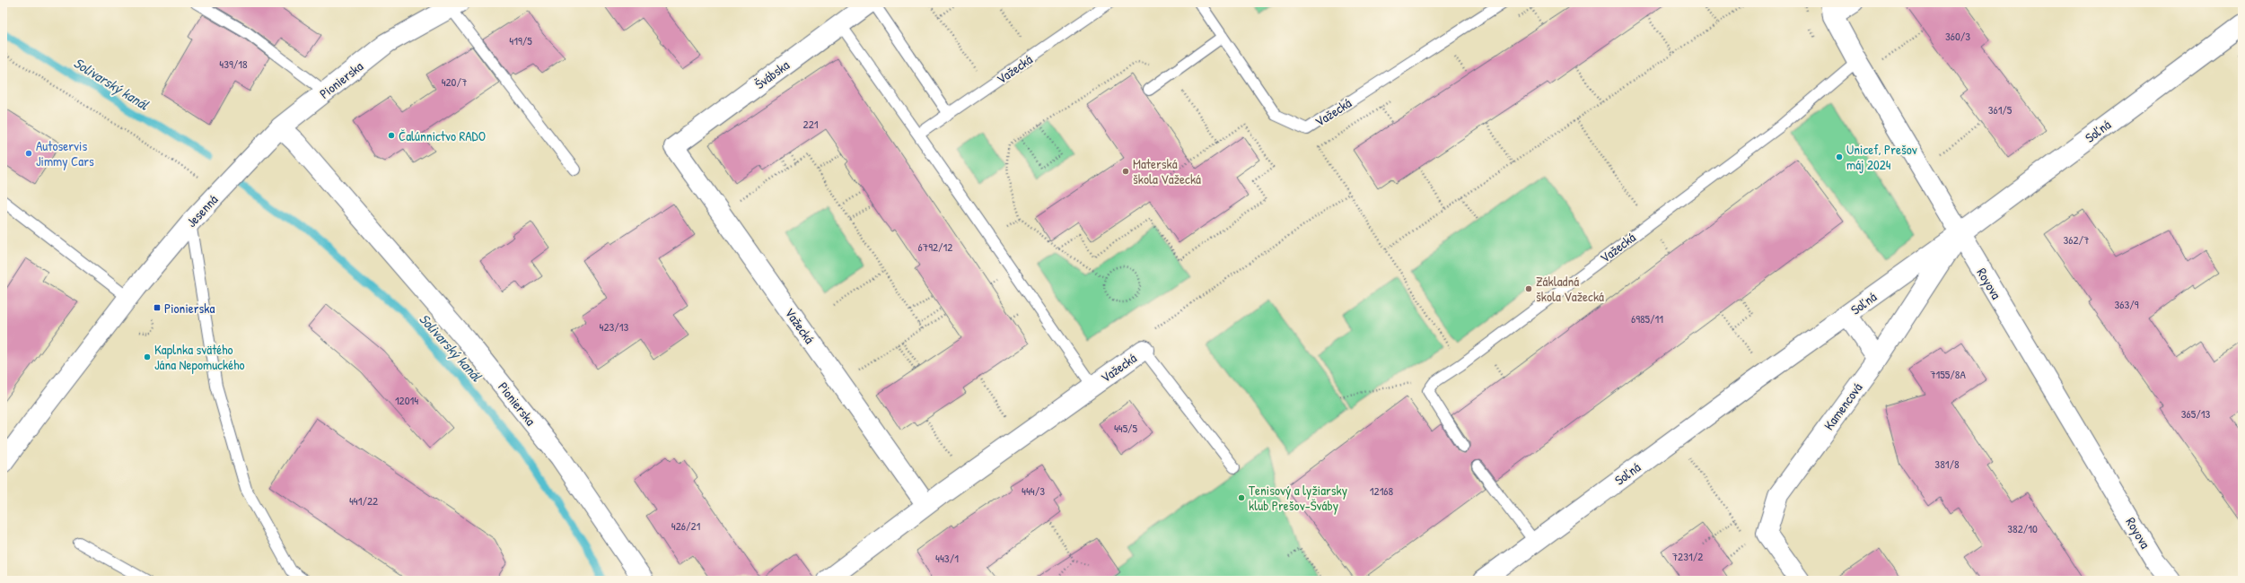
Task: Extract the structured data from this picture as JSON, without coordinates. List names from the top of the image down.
{
  "streets": {
    "street": [
      "Važecká",
      "Švábska",
      "Pionierska",
      "Soľná",
      "Jesenná",
      "Royova",
      "Kamencová"
    ]
  },
  "crossings": [
    ["Važecká", "Švábska"],
    ["Važecká", "Royova"],
    ["Pionierska", "Jesenná"],
    ["Soľná", "Royova"],
    ["Soľná", "Kamencová"],
    ["Royova", "Kamencová"]
  ],
  "water": ["Solivarský kanál"],
  "places": {
    "other": [
      "Čalúnnictvo RADO",
      "Autoservis Jimmy Cars",
      "Unicef, Prešov máj 2024",
      "Materská škola Važecká",
      "Základná škola Važecká",
      "Kaplnka svätého Jána Nepomuckého",
      "Tenisový a lyžiarsky klub Prešov-Šváby"
    ],
    "transit": ["Pionierska"]
  },
  "house_numbers": [
    "360/3",
    "419/5",
    "439/18",
    "420/7",
    "361/5",
    "221",
    "362/7",
    "6792/12",
    "363/9",
    "6985/11",
    "423/13",
    "7155/8A",
    "12014",
    "365/13",
    "445/5",
    "381/8",
    "444/3",
    "12168",
    "441/22",
    "426/21",
    "382/10",
    "7231/2",
    "443/1"
  ]
}
